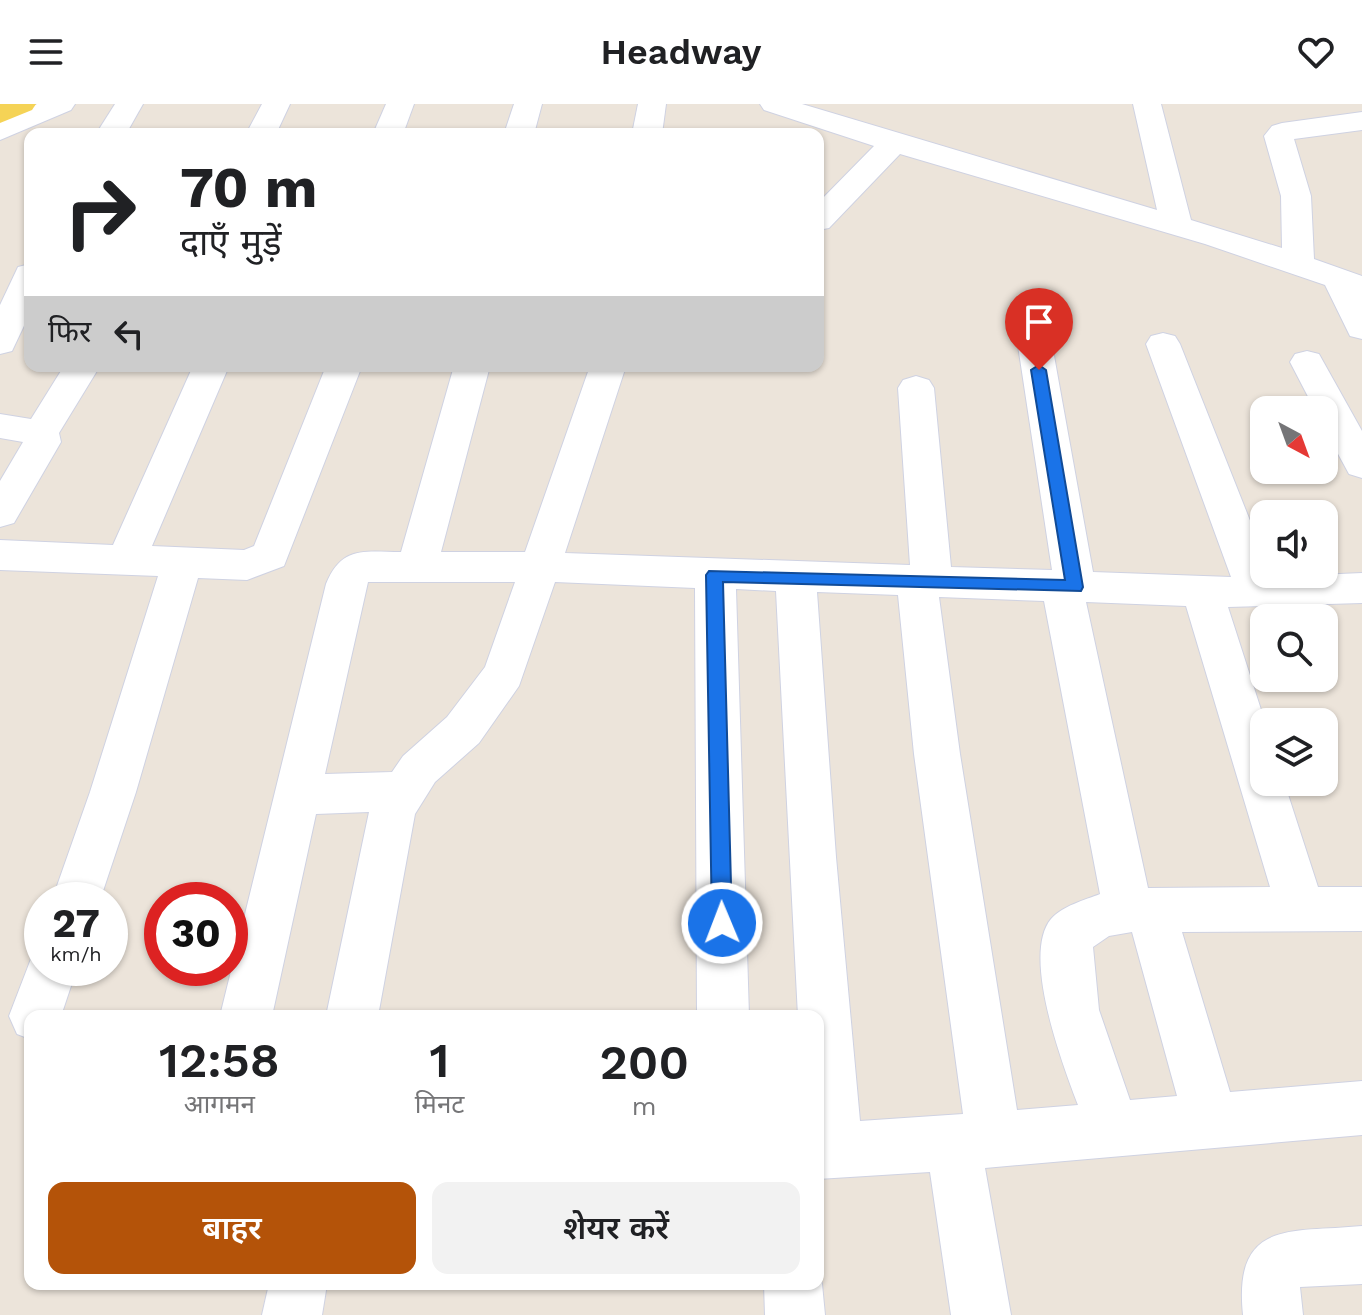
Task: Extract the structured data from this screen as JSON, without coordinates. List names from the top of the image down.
{
  "north": "bottom right",
  "page": {
    "header": "Headway",
    "turn": ["70 m", "दाएँ मुड़ें"],
    "then": "फिर",
    "speed": "27 km/h",
    "limit": "30",
    "eta": [
      "12:58",
      "आगमन",
      "1",
      "मिनट",
      "200",
      "m"
    ],
    "buttons": ["बाहर", "शेयर करें"]
  }
}
